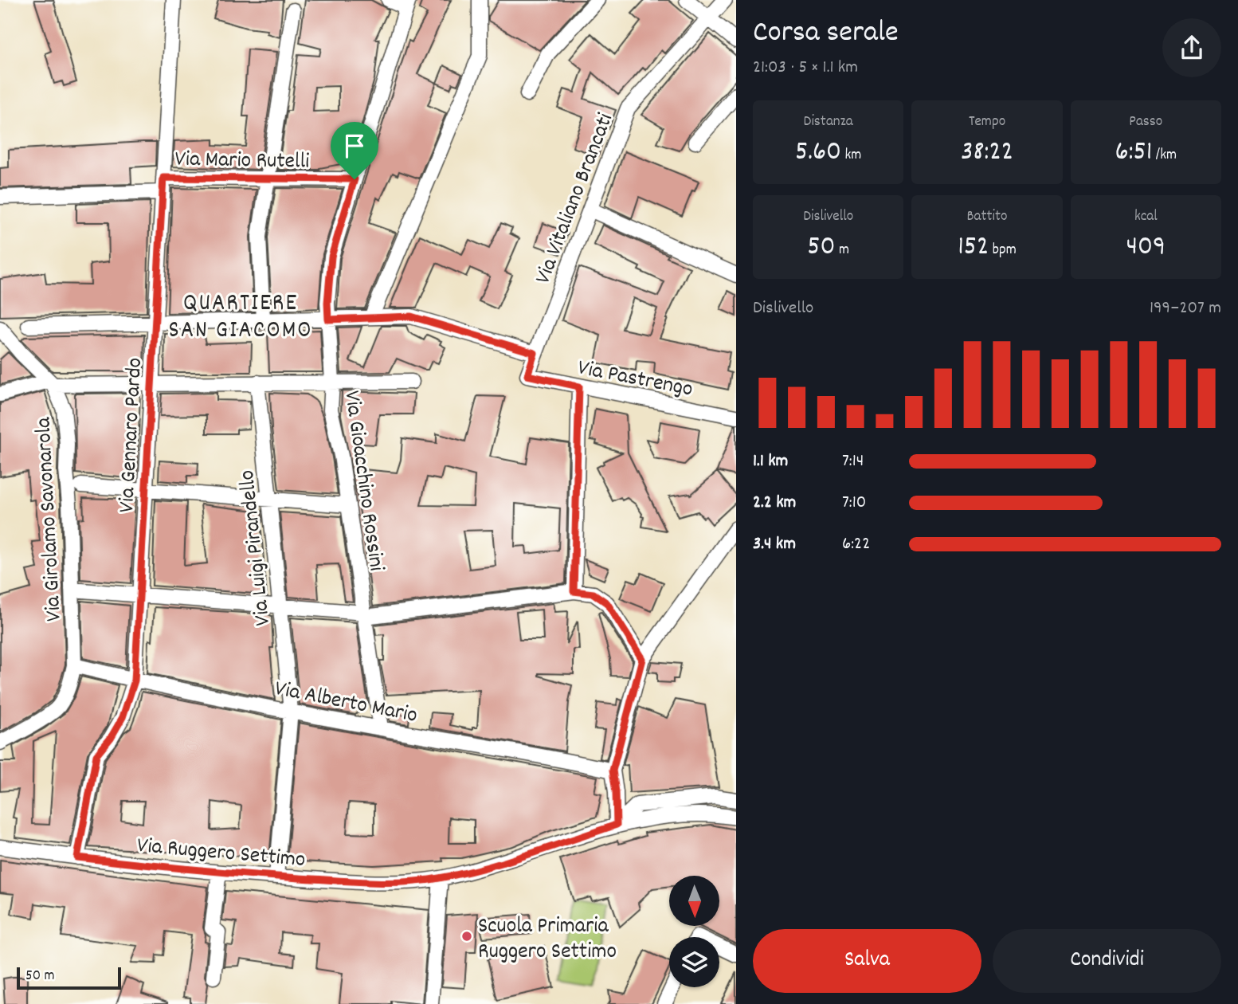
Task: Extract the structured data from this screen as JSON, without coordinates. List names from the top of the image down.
{
  "streets": {
    "street": [
      "Via Mario Rutelli",
      "Via Vitaliano Brancati",
      "Via Pastrengo",
      "Via Gennaro Pardo",
      "Via Gioacchino Rossini",
      "Via Girolamo Savonarola",
      "Via Luigi Pirandello",
      "Via Alberto Mario",
      "Via Ruggero Settimo"
    ]
  },
  "crossings": [
    ["Via Mario Rutelli", "Via Gennaro Pardo"],
    ["Via Vitaliano Brancati", "Via Pastrengo"],
    ["Via Gennaro Pardo", "Via Gioacchino Rossini"],
    ["Via Gennaro Pardo", "Via Alberto Mario"],
    ["Via Gennaro Pardo", "Via Ruggero Settimo"],
    ["Via Gioacchino Rossini", "Via Girolamo Savonarola"],
    ["Via Gioacchino Rossini", "Via Luigi Pirandello"],
    ["Via Gioacchino Rossini", "Via Alberto Mario"],
    ["Via Girolamo Savonarola", "Via Alberto Mario"],
    ["Via Luigi Pirandello", "Via Alberto Mario"],
    ["Via Luigi Pirandello", "Via Ruggero Settimo"]
  ],
  "districts": ["QUARTIERE SAN GIACOMO"],
  "places": ["Scuola Primaria Ruggero Settimo"],
  "scale_bar": "50 m",
  "north": "bottom",
  "page": {
    "heading": ["Corsa serale", "21:03 · 5 × 1.1 km"],
    "stats": [
      ["Distanza", "5.60 km"],
      ["Tempo", "38:22"],
      ["Passo", "6:51 /km"],
      ["Dislivello", "50 m"],
      ["Battito", "152 bpm"],
      ["kcal", "409"]
    ],
    "chart": ["Dislivello", "199–207 m"],
    "list": [
      {
        "name": "1.1 km",
        "note": "7:14"
      },
      {
        "name": "2.2 km",
        "note": "7:10"
      },
      {
        "name": "3.4 km",
        "note": "6:22"
      }
    ],
    "buttons": ["Salva", "Condividi"],
    "scale": "50 m"
  }
}
